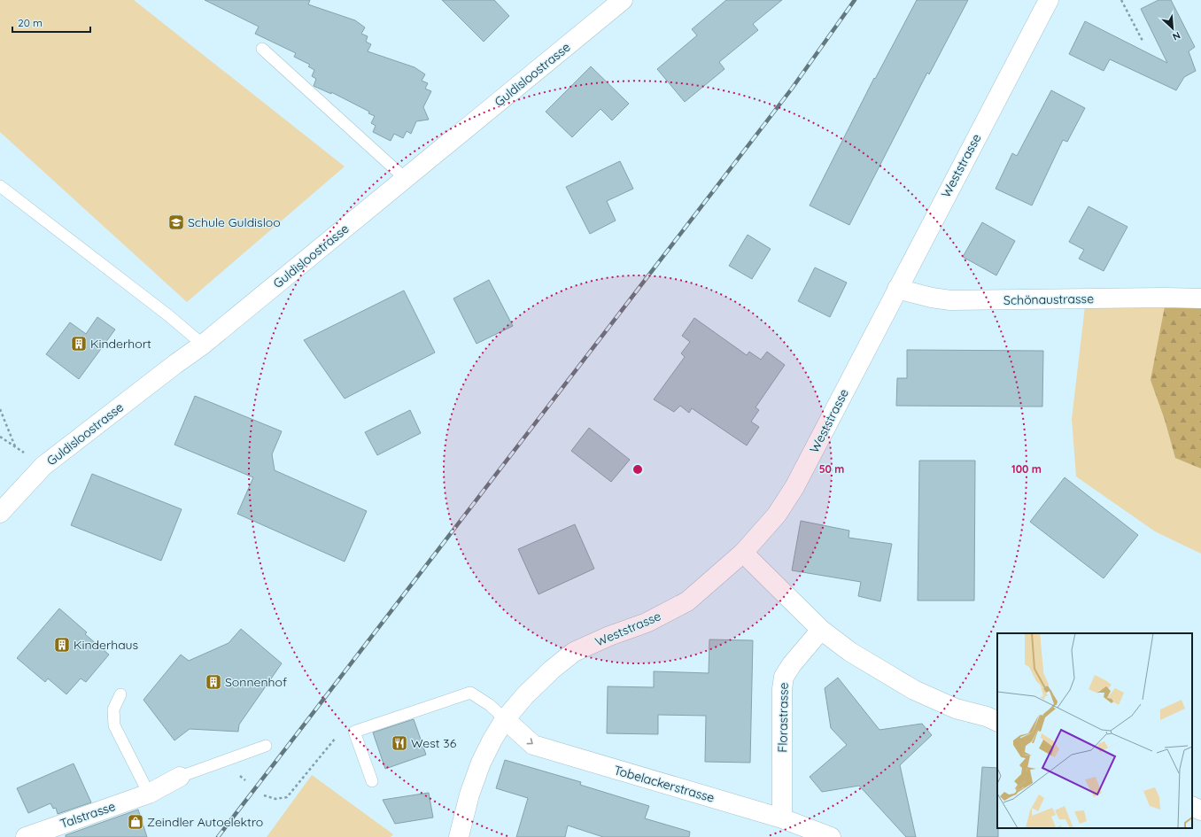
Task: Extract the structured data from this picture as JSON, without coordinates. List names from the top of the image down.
{
  "streets": {
    "street": [
      "Guldisloostrasse",
      "Weststrasse",
      "Schönaustrasse",
      "Florastrasse",
      "Tobelackerstrasse",
      "Talstrasse"
    ]
  },
  "crossings": [
    ["Weststrasse", "Schönaustrasse"],
    ["Weststrasse", "Tobelackerstrasse"],
    ["Florastrasse", "Tobelackerstrasse"]
  ],
  "one_way": ["Tobelackerstrasse"],
  "places": {
    "school or university": ["Schule Guldisloo"],
    "building": ["Kinderhort", "Kinderhaus", "Sonnenhof"],
    "restaurant": ["West 36"],
    "shop": ["Zeindler Autoelektro"]
  },
  "scale_bar": "20 m",
  "north": "bottom right",
  "rings": ["50 m", "100 m"]
}
